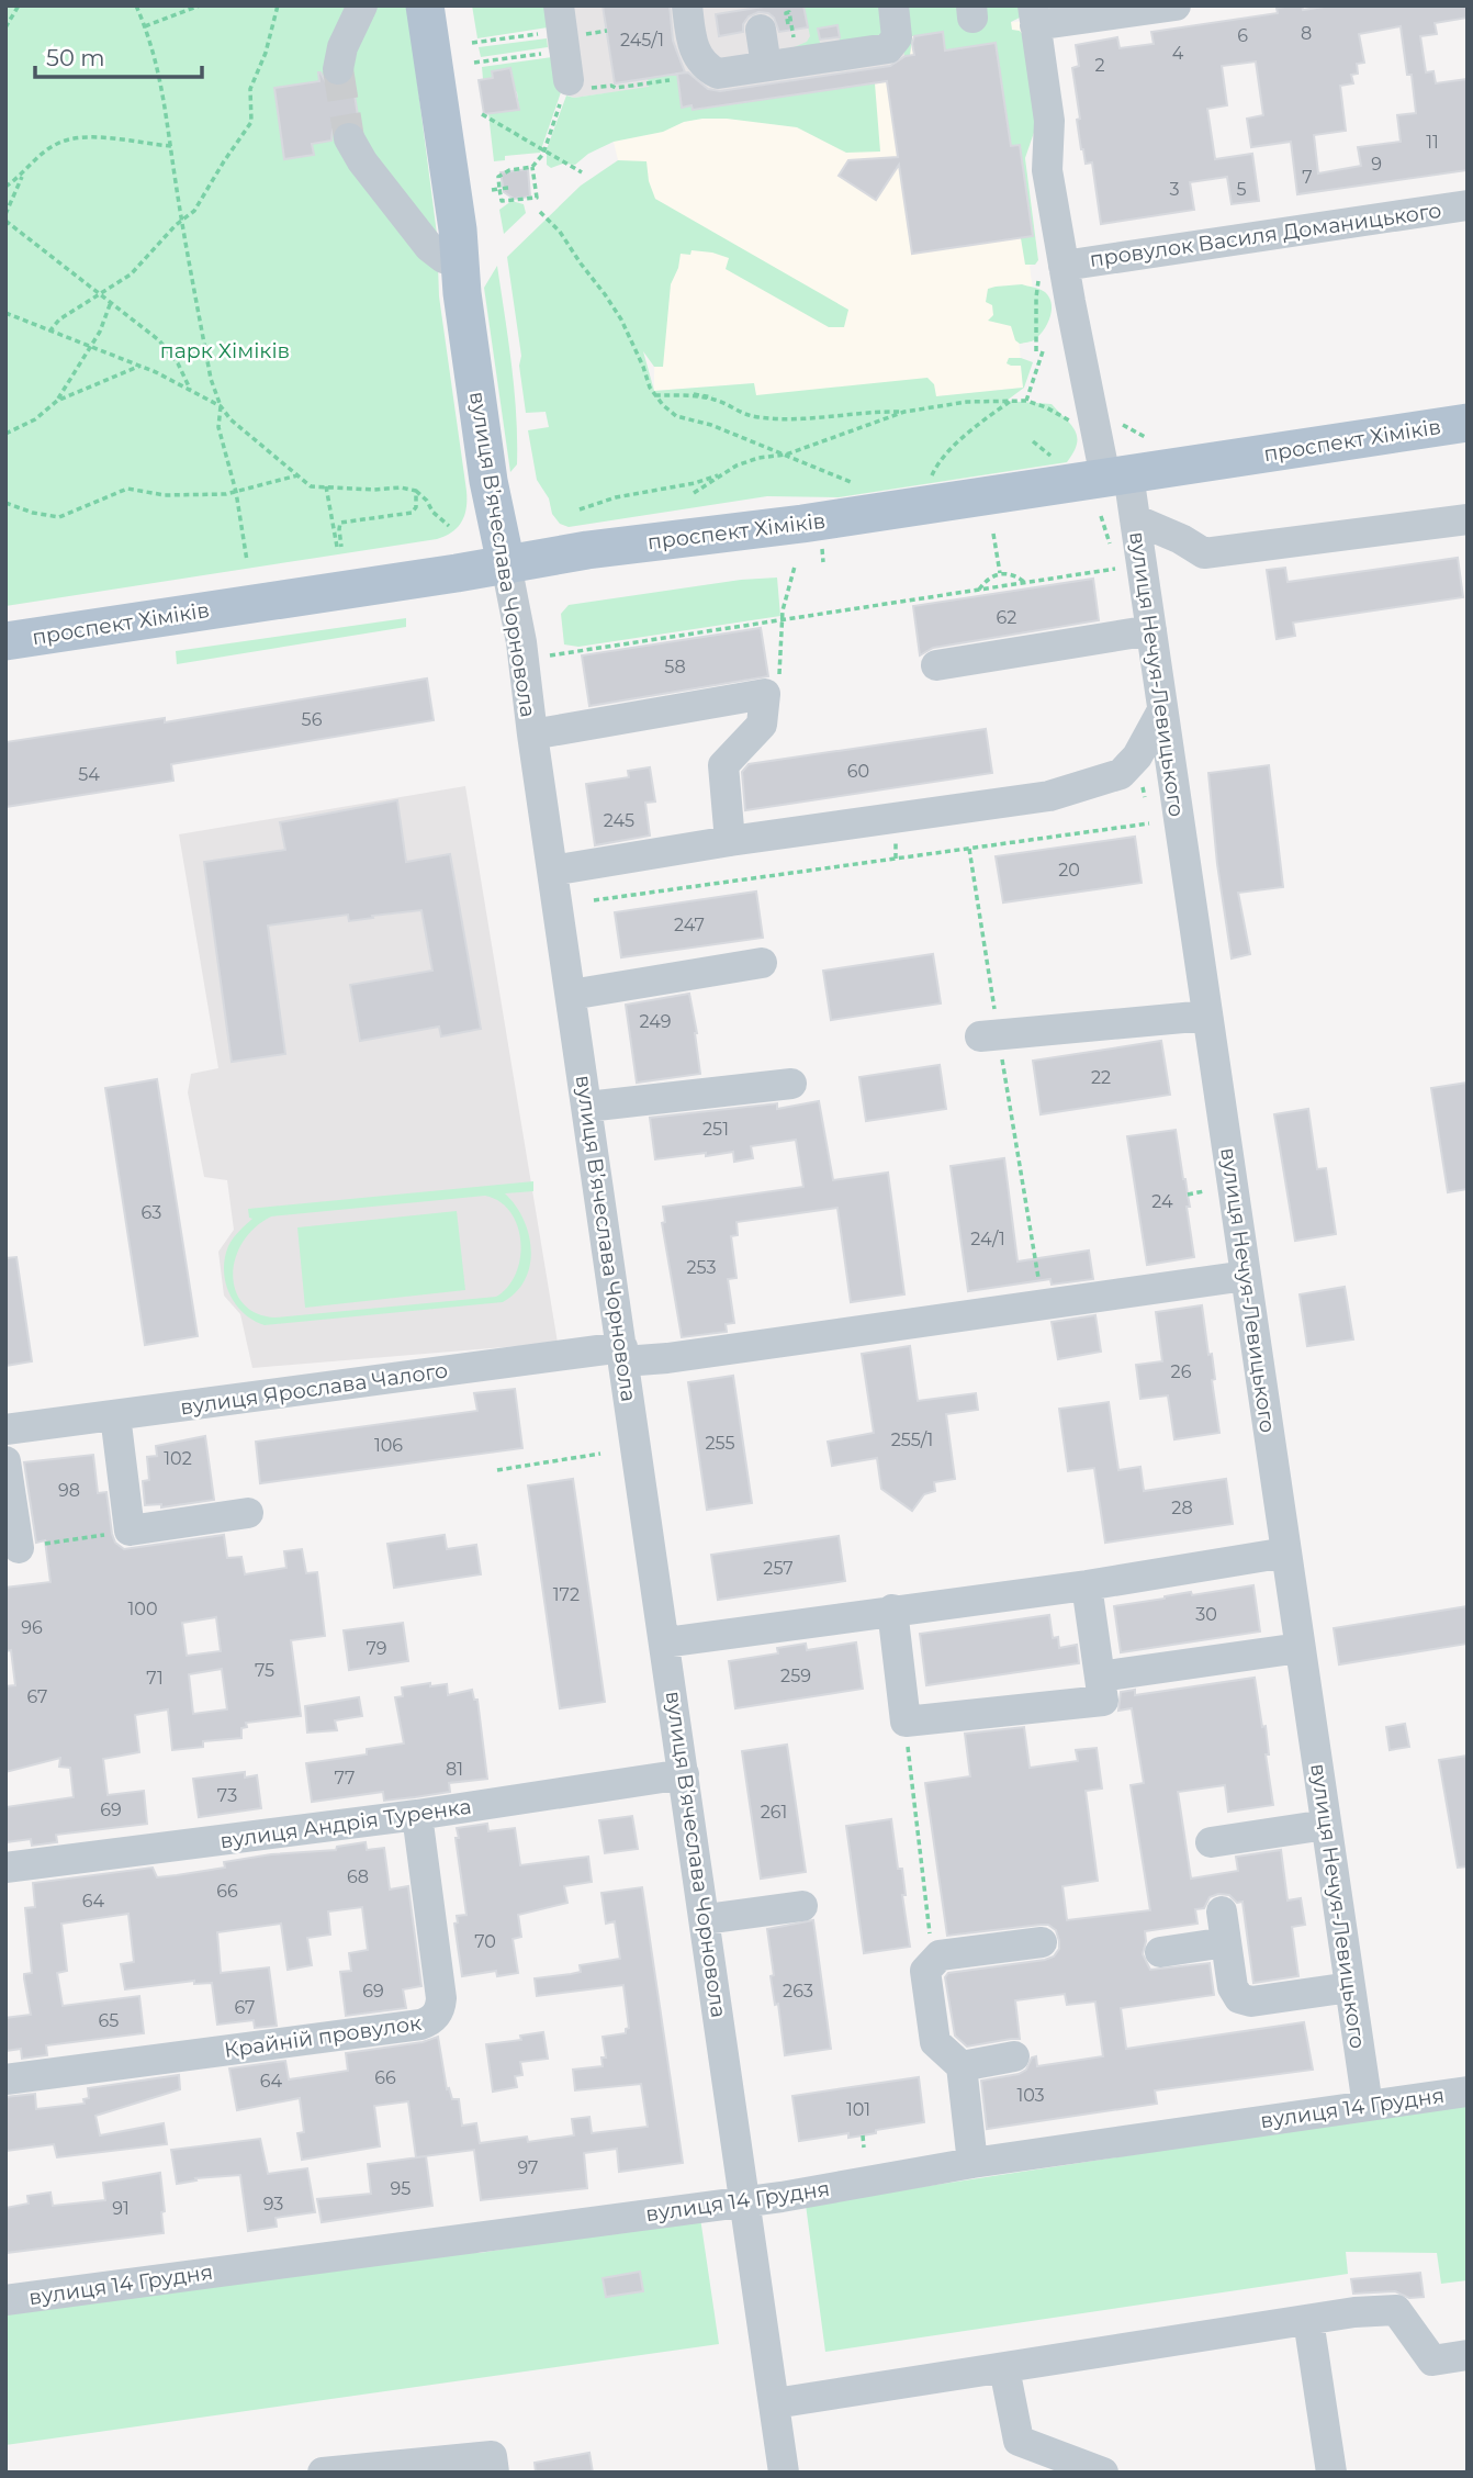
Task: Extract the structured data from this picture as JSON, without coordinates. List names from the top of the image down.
{
  "streets": {
    "main road": ["проспект Хіміків", "вулиця Вʼячеслава Чорновола"],
    "street": [
      "провулок Василя Доманицького",
      "вулиця Нечуя-Левицького",
      "вулиця Ярослава Чалого",
      "вулиця Андрія Туренка",
      "Крайній провулок",
      "вулиця 14 Грудня"
    ]
  },
  "crossings": [
    ["провулок Василя Доманицького", "вулиця Нечуя-Левицького"],
    ["проспект Хіміків", "вулиця Вʼячеслава Чорновола"],
    ["проспект Хіміків", "вулиця Нечуя-Левицького"],
    ["вулиця Вʼячеслава Чорновола", "вулиця Ярослава Чалого"],
    ["вулиця Вʼячеслава Чорновола", "вулиця Андрія Туренка"],
    ["вулиця Вʼячеслава Чорновола", "вулиця 14 Грудня"],
    ["вулиця Нечуя-Левицького", "вулиця Ярослава Чалого"],
    ["вулиця Нечуя-Левицького", "вулиця 14 Грудня"],
    ["вулиця Андрія Туренка", "Крайній провулок"]
  ],
  "parks": ["парк Хіміків"],
  "house_numbers": [
    "8",
    "6",
    "245/1",
    "4",
    "2",
    "11",
    "9",
    "7",
    "3",
    "5",
    "62",
    "58",
    "56",
    "60",
    "54",
    "245",
    "20",
    "247",
    "249",
    "22",
    "251",
    "24",
    "63",
    "24/1",
    "253",
    "26",
    "255/1",
    "255",
    "106",
    "102",
    "98",
    "28",
    "257",
    "172",
    "100",
    "30",
    "96",
    "79",
    "75",
    "259",
    "71",
    "67",
    "81",
    "77",
    "73",
    "69",
    "261",
    "68",
    "66",
    "64",
    "70",
    "69",
    "263",
    "67",
    "65",
    "66",
    "64",
    "103",
    "101",
    "97",
    "95",
    "93",
    "91"
  ],
  "scale_bar": "50 m"
}
